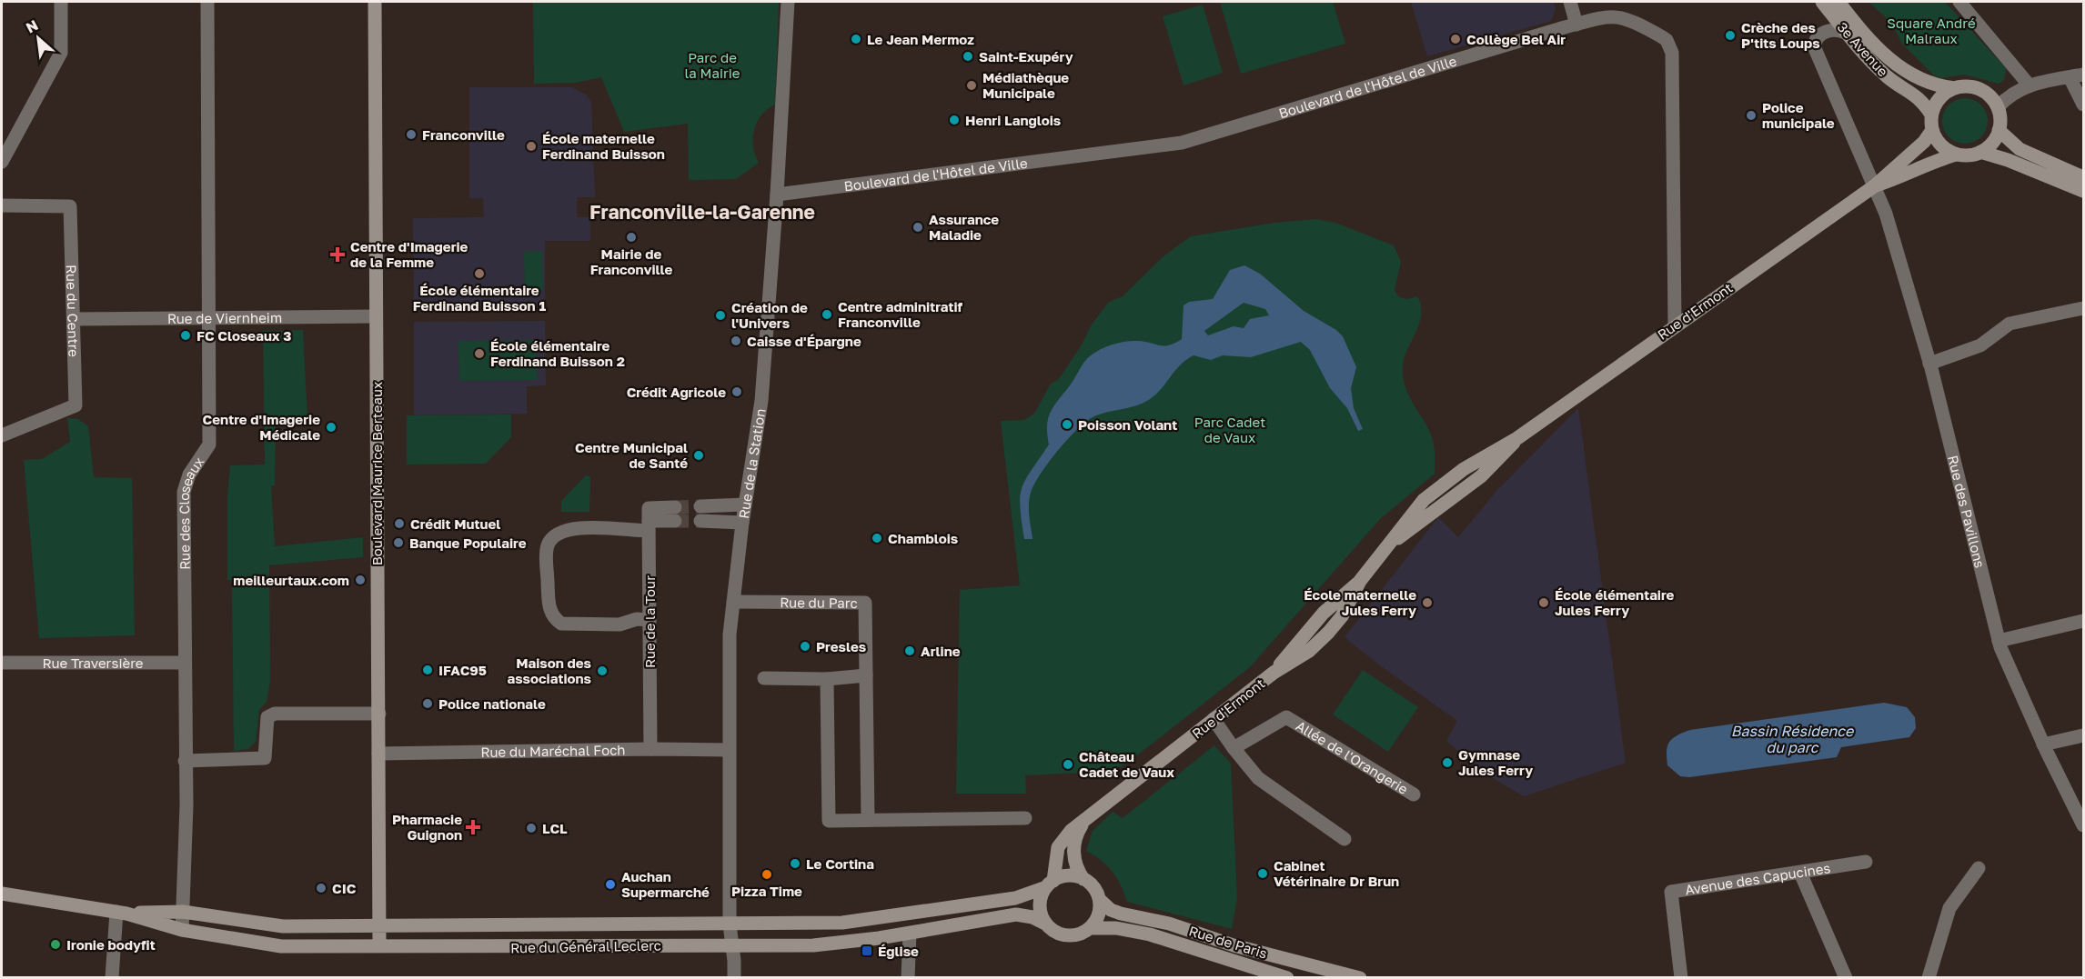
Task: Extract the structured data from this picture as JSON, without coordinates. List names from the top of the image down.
{
  "streets": {
    "street": [
      "3e Avenue",
      "Boulevard de l'Hôtel de Ville",
      "Rue d'Ermont",
      "Rue du Centre",
      "Rue de Viernheim",
      "Rue de la Station",
      "Boulevard Maurice Berteaux",
      "Rue des Pavillons",
      "Rue des Closeaux",
      "Rue du Parc",
      "Rue de la Tour",
      "Rue Traversière",
      "Rue du Maréchal Foch",
      "Allée de l'Orangerie",
      "Avenue des Capucines",
      "Rue de Paris",
      "Rue du Général Leclerc"
    ]
  },
  "crossings": [
    ["3e Avenue", "Rue d'Ermont"],
    ["3e Avenue", "Rue des Pavillons"],
    ["Boulevard de l'Hôtel de Ville", "Rue d'Ermont"],
    ["Boulevard de l'Hôtel de Ville", "Rue de la Station"],
    ["Rue d'Ermont", "Rue des Pavillons"],
    ["Rue d'Ermont", "Rue de Paris"],
    ["Rue d'Ermont", "Rue du Général Leclerc"],
    ["Rue du Centre", "Rue de Viernheim"],
    ["Rue de Viernheim", "Boulevard Maurice Berteaux"],
    ["Rue de Viernheim", "Rue des Closeaux"],
    ["Rue de la Station", "Rue du Parc"],
    ["Rue de la Station", "Rue du Maréchal Foch"],
    ["Rue de la Station", "Rue du Général Leclerc"],
    ["Boulevard Maurice Berteaux", "Rue du Maréchal Foch"],
    ["Boulevard Maurice Berteaux", "Rue du Général Leclerc"],
    ["Rue des Closeaux", "Rue Traversière"],
    ["Rue des Closeaux", "Rue du Général Leclerc"],
    ["Rue de la Tour", "Rue du Maréchal Foch"],
    ["Rue de Paris", "Rue du Général Leclerc"]
  ],
  "districts": ["Franconville-la-Garenne"],
  "water": ["Bassin Résidence du parc"],
  "parks": ["Square André Malraux", "Parc de la Mairie", "Parc Cadet de Vaux"],
  "places": {
    "other": [
      "Crèche des P'tits Loups",
      "Le Jean Mermoz",
      "Collège Bel Air",
      "Saint-Exupéry",
      "Médiathèque Municipale",
      "Police municipale",
      "Henri Langlois",
      "Franconville",
      "École maternelle Ferdinand Buisson",
      "Assurance Maladie",
      "Mairie de Franconville",
      "École élémentaire Ferdinand Buisson 1",
      "Centre adminitratif Franconville",
      "Création de l'Univers",
      "FC Closeaux 3",
      "Caisse d'Épargne",
      "École élémentaire Ferdinand Buisson 2",
      "Crédit Agricole",
      "Poisson Volant",
      "Centre d'Imagerie Médicale",
      "Centre Municipal de Santé",
      "Crédit Mutuel",
      "Chamblois",
      "Banque Populaire",
      "meilleurtaux.com",
      "École maternelle Jules Ferry",
      "École élémentaire Jules Ferry",
      "Presles",
      "Arline",
      "IFAC95",
      "Maison des associations",
      "Police nationale",
      "Gymnase Jules Ferry",
      "Château Cadet de Vaux",
      "LCL",
      "Le Cortina",
      "Cabinet Vétérinaire Dr Brun",
      "Pizza Time",
      "Auchan Supermarché",
      "CIC",
      "Ironie bodyfit"
    ],
    "health": ["Centre d'Imagerie de la Femme", "Pharmacie Guignon"],
    "transit": ["Église"]
  },
  "north": "top left"
}
